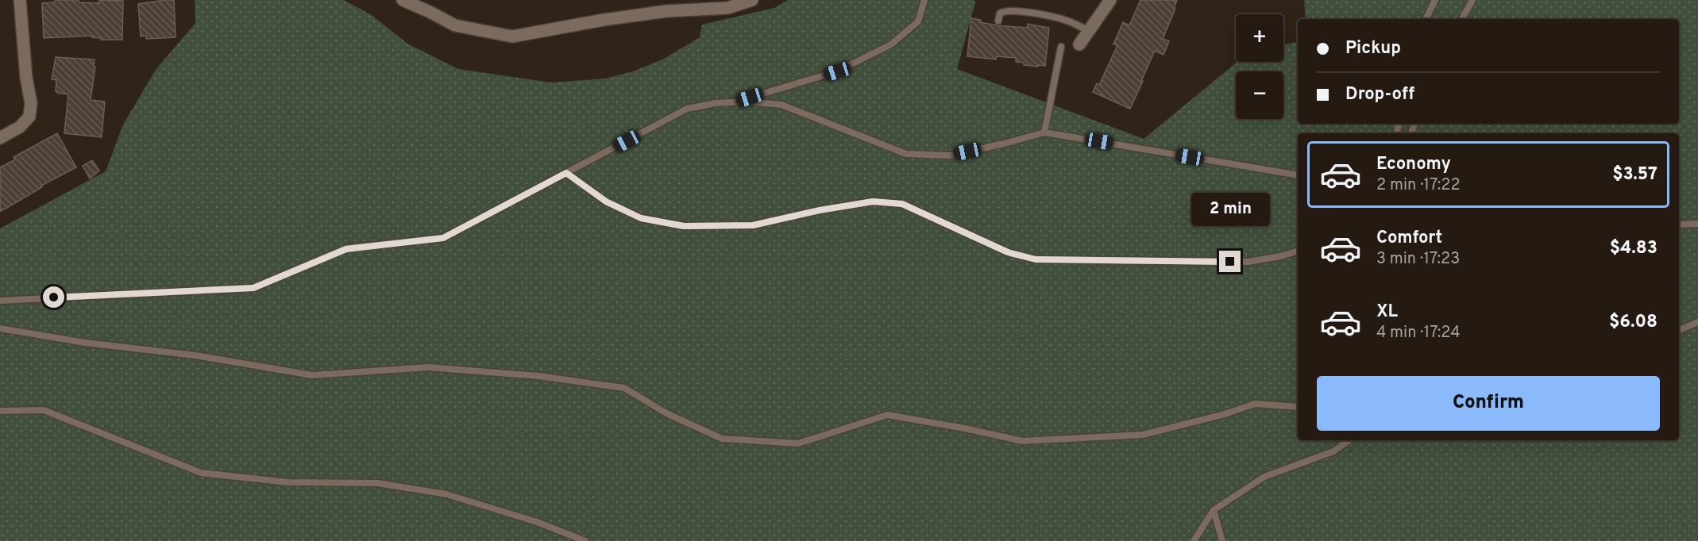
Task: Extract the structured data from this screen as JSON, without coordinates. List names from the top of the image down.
{
  "page": {
    "map_buttons": ["+", "−"],
    "banner": ["Pickup", "Drop-off"],
    "list": [
      {
        "name": "Economy",
        "note": "2 min · 17:22",
        "value": "$3.57"
      },
      {
        "name": "Comfort",
        "note": "3 min · 17:23",
        "value": "$4.83"
      },
      {
        "name": "XL",
        "note": "4 min · 17:24",
        "value": "$6.08"
      }
    ],
    "bubble": "2 min",
    "buttons": "Confirm"
  }
}
